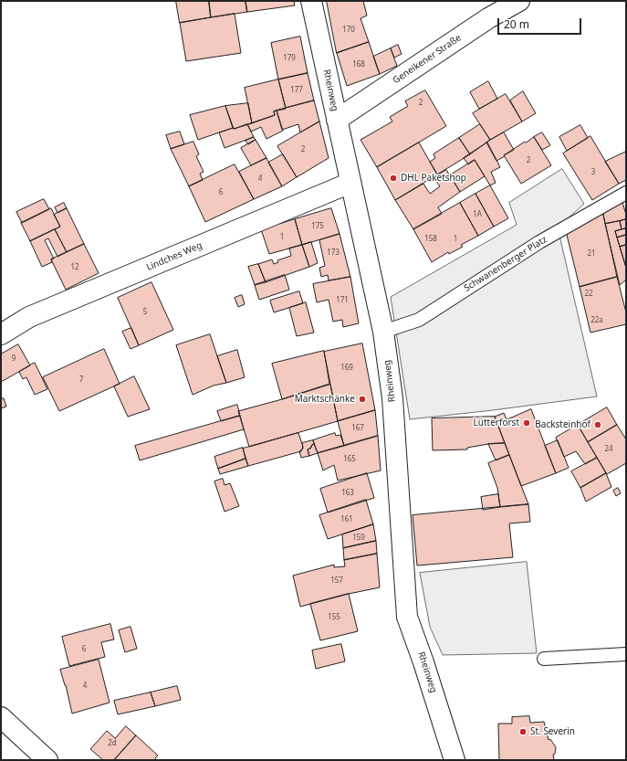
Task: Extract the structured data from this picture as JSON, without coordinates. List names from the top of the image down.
{
  "streets": {
    "main road": ["Geneikener Straße", "Rheinweg", "Lindches Weg"],
    "lane": ["Schwanenberger Platz"]
  },
  "crossings": [
    ["Geneikener Straße", "Rheinweg"],
    ["Rheinweg", "Lindches Weg"],
    ["Rheinweg", "Schwanenberger Platz"]
  ],
  "places": [
    "DHL Paketshop",
    "Marktschänke",
    "Lütterforst",
    "Backsteinhof",
    "St. Severin"
  ],
  "house_numbers": [
    "170",
    "179",
    "168",
    "177",
    "2",
    "2",
    "2",
    "3",
    "4",
    "6",
    "1A",
    "175",
    "1",
    "158",
    "1",
    "173",
    "21",
    "12",
    "22",
    "171",
    "5",
    "22a",
    "9",
    "169",
    "7",
    "167",
    "24",
    "165",
    "163",
    "161",
    "159",
    "157",
    "155",
    "6",
    "4",
    "2d"
  ],
  "scale_bar": "20 m"
}
